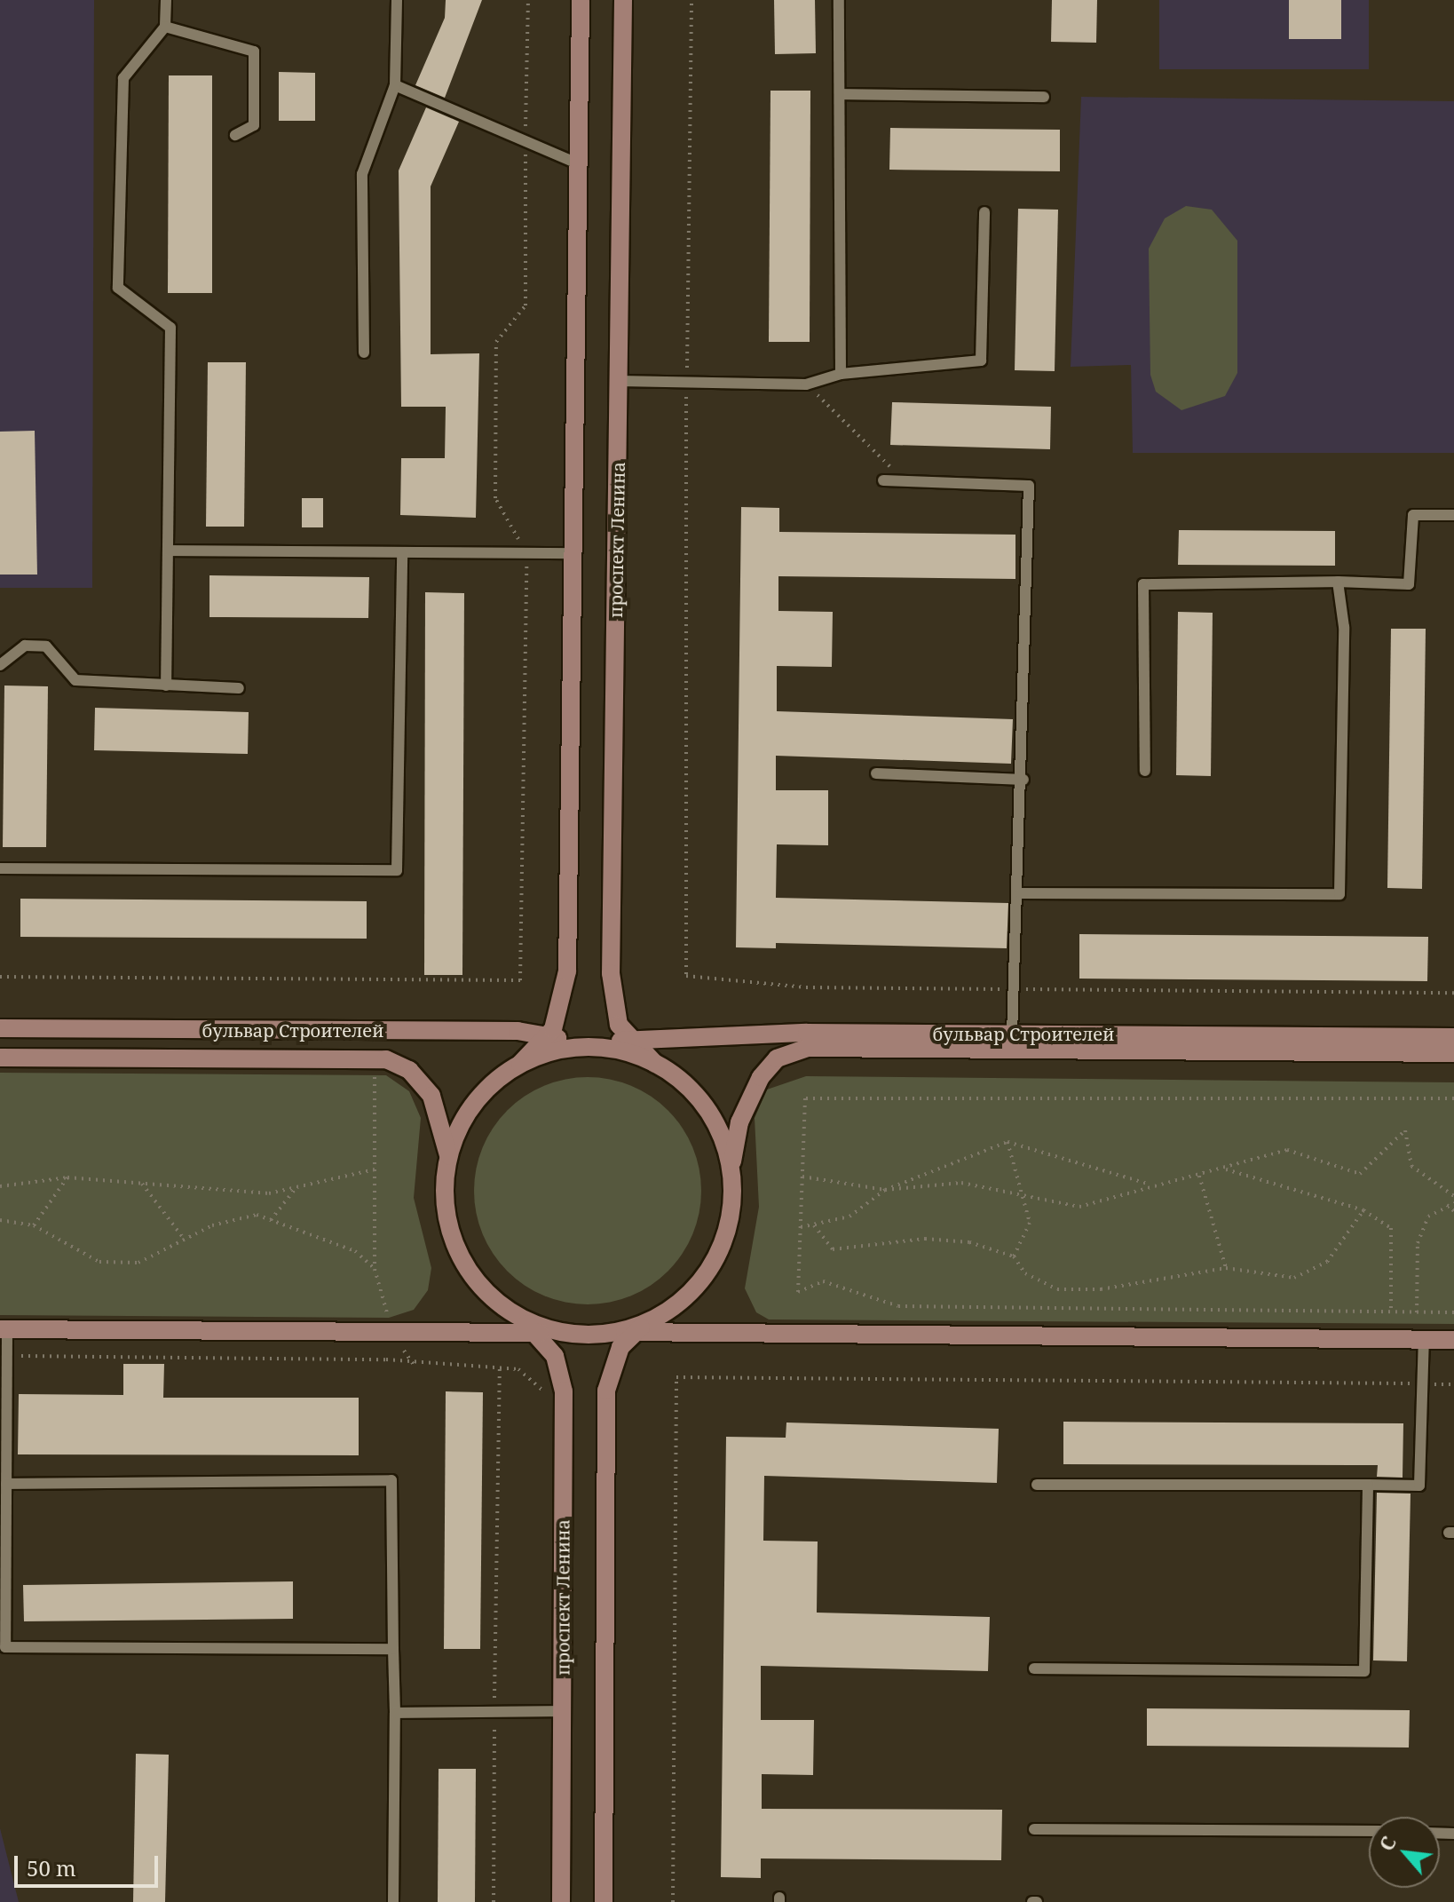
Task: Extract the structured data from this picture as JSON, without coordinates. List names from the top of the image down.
{
  "streets": {
    "main road": ["проспект Ленина", "бульвар Строителей"]
  },
  "crossings": [
    ["проспект Ленина", "бульвар Строителей"]
  ],
  "scale_bar": "50 m",
  "north": "top left"
}
